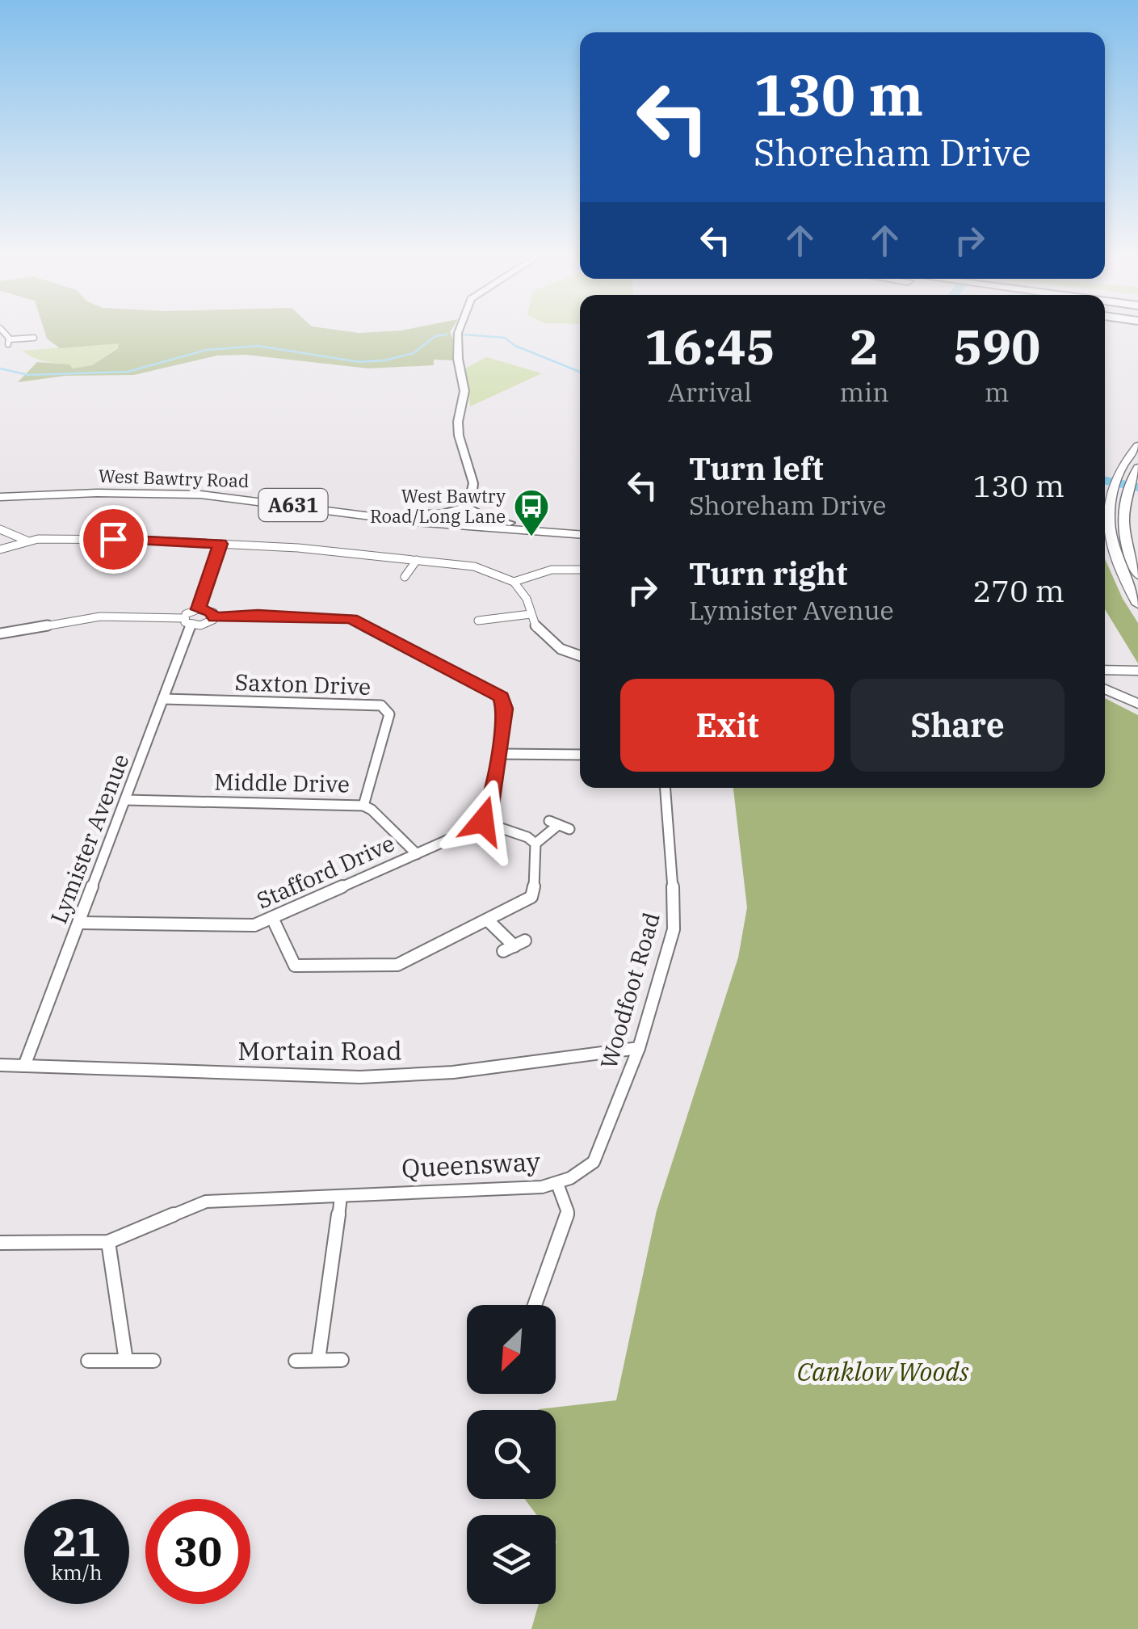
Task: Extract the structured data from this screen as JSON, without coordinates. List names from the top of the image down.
{
  "streets": {
    "main road": ["West Bawtry Road", "A631"],
    "street": [
      "Saxton Drive",
      "Middle Drive",
      "Lymister Avenue",
      "Stafford Drive",
      "Woodfoot Road",
      "Mortain Road",
      "Queensway"
    ]
  },
  "crossings": [
    ["West Bawtry Road", "A631"],
    ["Saxton Drive", "Middle Drive"],
    ["Saxton Drive", "Lymister Avenue"],
    ["Middle Drive", "Lymister Avenue"],
    ["Middle Drive", "Stafford Drive"],
    ["Lymister Avenue", "Stafford Drive"],
    ["Lymister Avenue", "Mortain Road"],
    ["Woodfoot Road", "Mortain Road"],
    ["Woodfoot Road", "Queensway"]
  ],
  "parks": ["Canklow Woods"],
  "places": {
    "bus stop": ["West Bawtry Road/Long Lane"]
  },
  "north": "bottom left",
  "page": {
    "turn": ["130 m", "Shoreham Drive"],
    "eta": [
      "16:45",
      "Arrival",
      "2",
      "min",
      "590",
      "m"
    ],
    "list": [
      {
        "name": "Turn left",
        "note": "Shoreham Drive",
        "value": "130 m"
      },
      {
        "name": "Turn right",
        "note": "Lymister Avenue",
        "value": "270 m"
      }
    ],
    "buttons": ["Exit", "Share"],
    "speed": "21 km/h",
    "limit": "30"
  }
}
